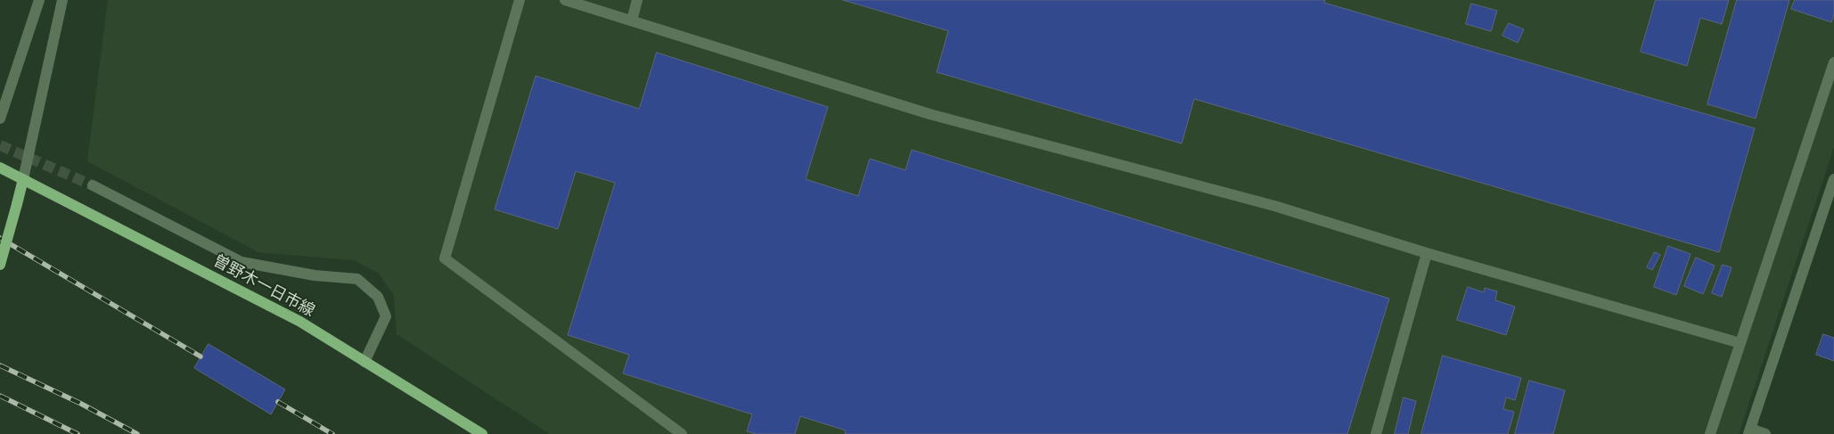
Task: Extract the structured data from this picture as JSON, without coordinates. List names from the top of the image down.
{
  "streets": {
    "main road": ["曽野木一日市線"]
  }
}
